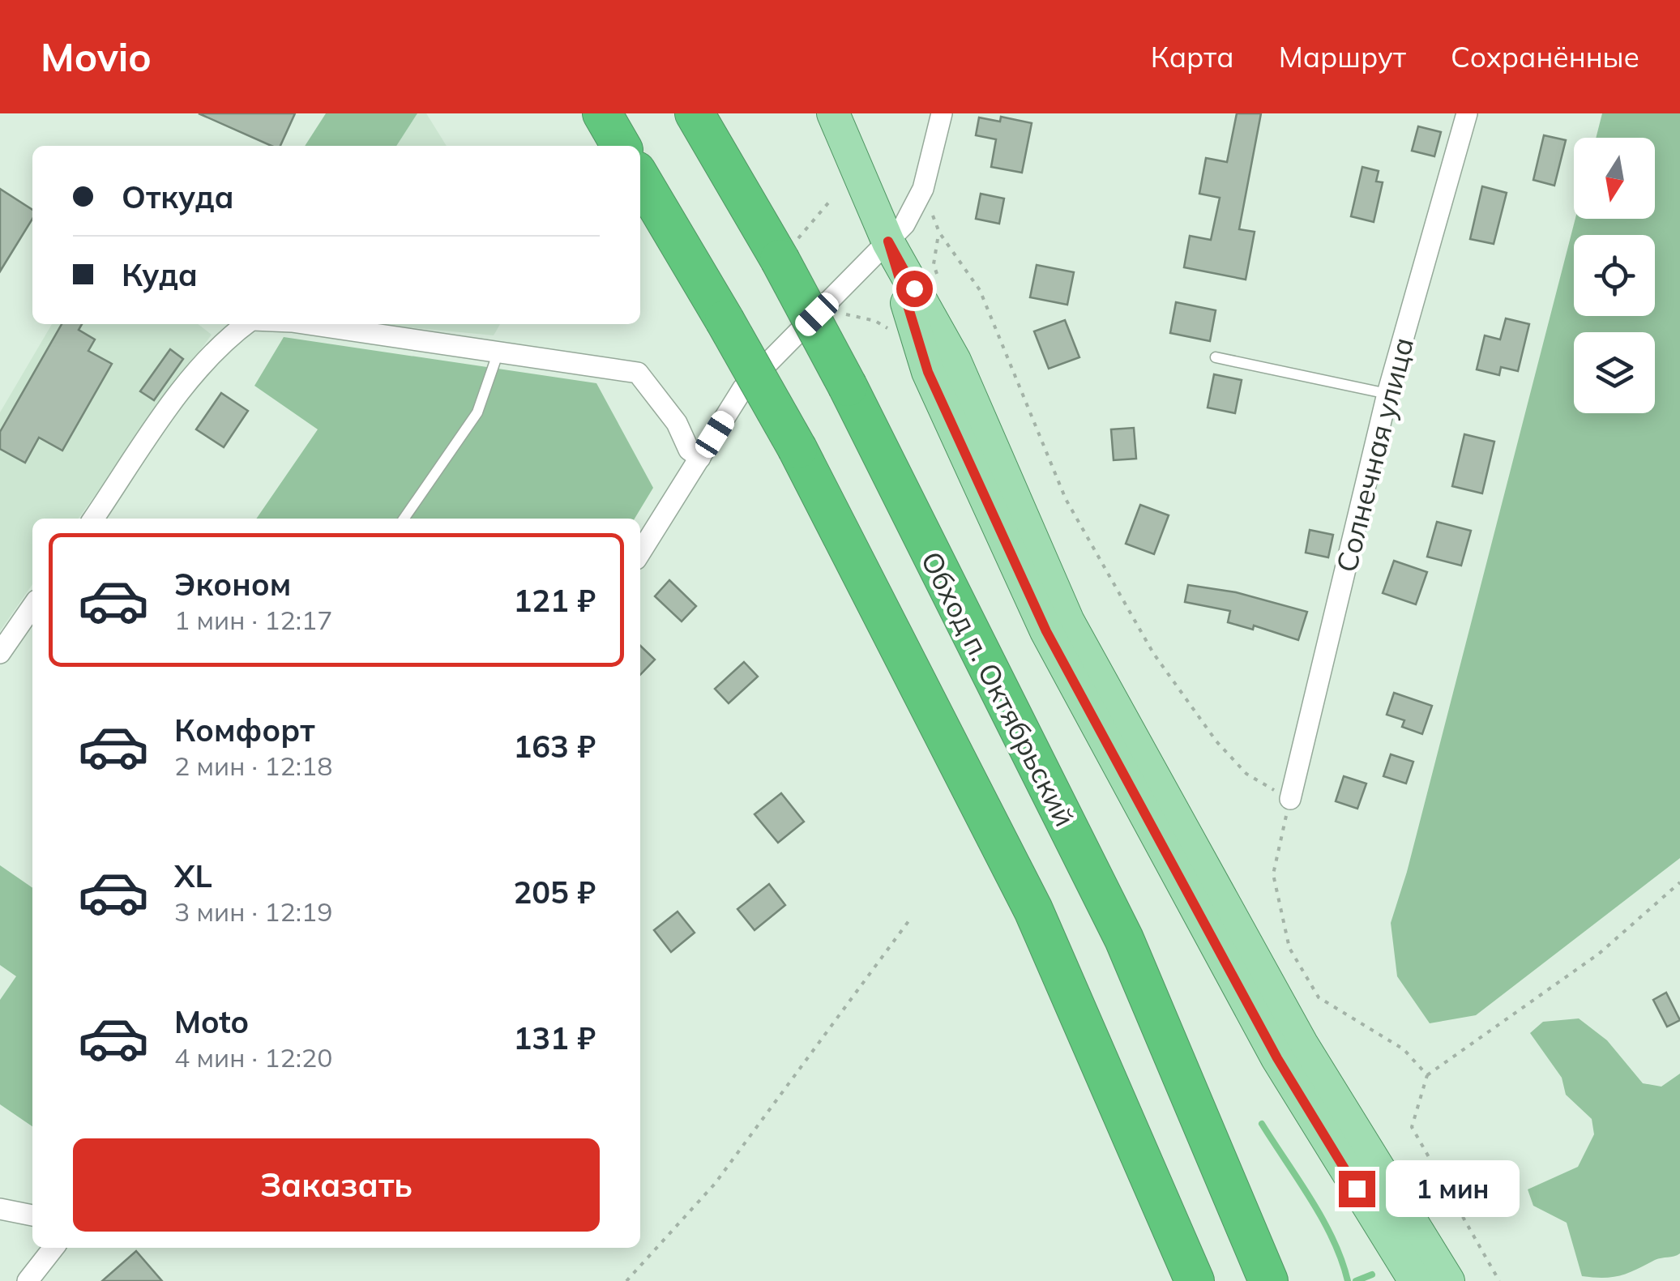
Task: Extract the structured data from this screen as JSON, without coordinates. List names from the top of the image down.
{
  "streets": {
    "highway": ["Обход п. Октябрьский"],
    "street": ["Солнечная улица"]
  },
  "north": "bottom",
  "page": {
    "header": "Movio",
    "nav": ["Карта", "Маршрут", "Сохранённые"],
    "banner": ["Откуда", "Куда"],
    "list": [
      {
        "name": "Эконом",
        "note": "1 мин · 12:17",
        "value": "121 ₽"
      },
      {
        "name": "Комфорт",
        "note": "2 мин · 12:18",
        "value": "163 ₽"
      },
      {
        "name": "XL",
        "note": "3 мин · 12:19",
        "value": "205 ₽"
      },
      {
        "name": "Moto",
        "note": "4 мин · 12:20",
        "value": "131 ₽"
      }
    ],
    "buttons": "Заказать",
    "bubble": "1 мин"
  }
}
